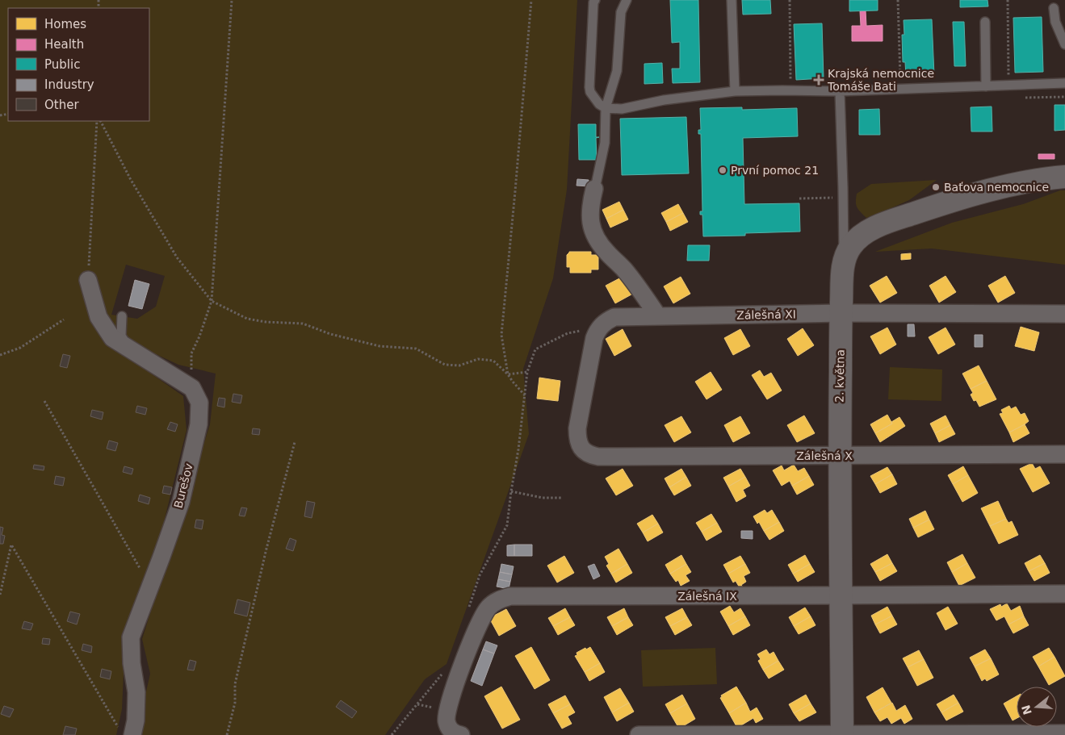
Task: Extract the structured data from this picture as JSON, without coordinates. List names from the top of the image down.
{
  "streets": {
    "street": [
      "Zálešná XI",
      "2. května",
      "Zálešná X",
      "Burešov",
      "Zálešná IX"
    ]
  },
  "crossings": [
    ["Zálešná XI", "2. května"],
    ["Zálešná XI", "Zálešná X"],
    ["2. května", "Zálešná X"],
    ["2. května", "Zálešná IX"]
  ],
  "places": {
    "health": ["Krajská nemocnice Tomáše Bati"],
    "other": ["První pomoc 21", "Baťova nemocnice"]
  },
  "legend": [
    "Homes",
    "Health",
    "Public",
    "Industry",
    "Other"
  ],
  "north": "left"
}
